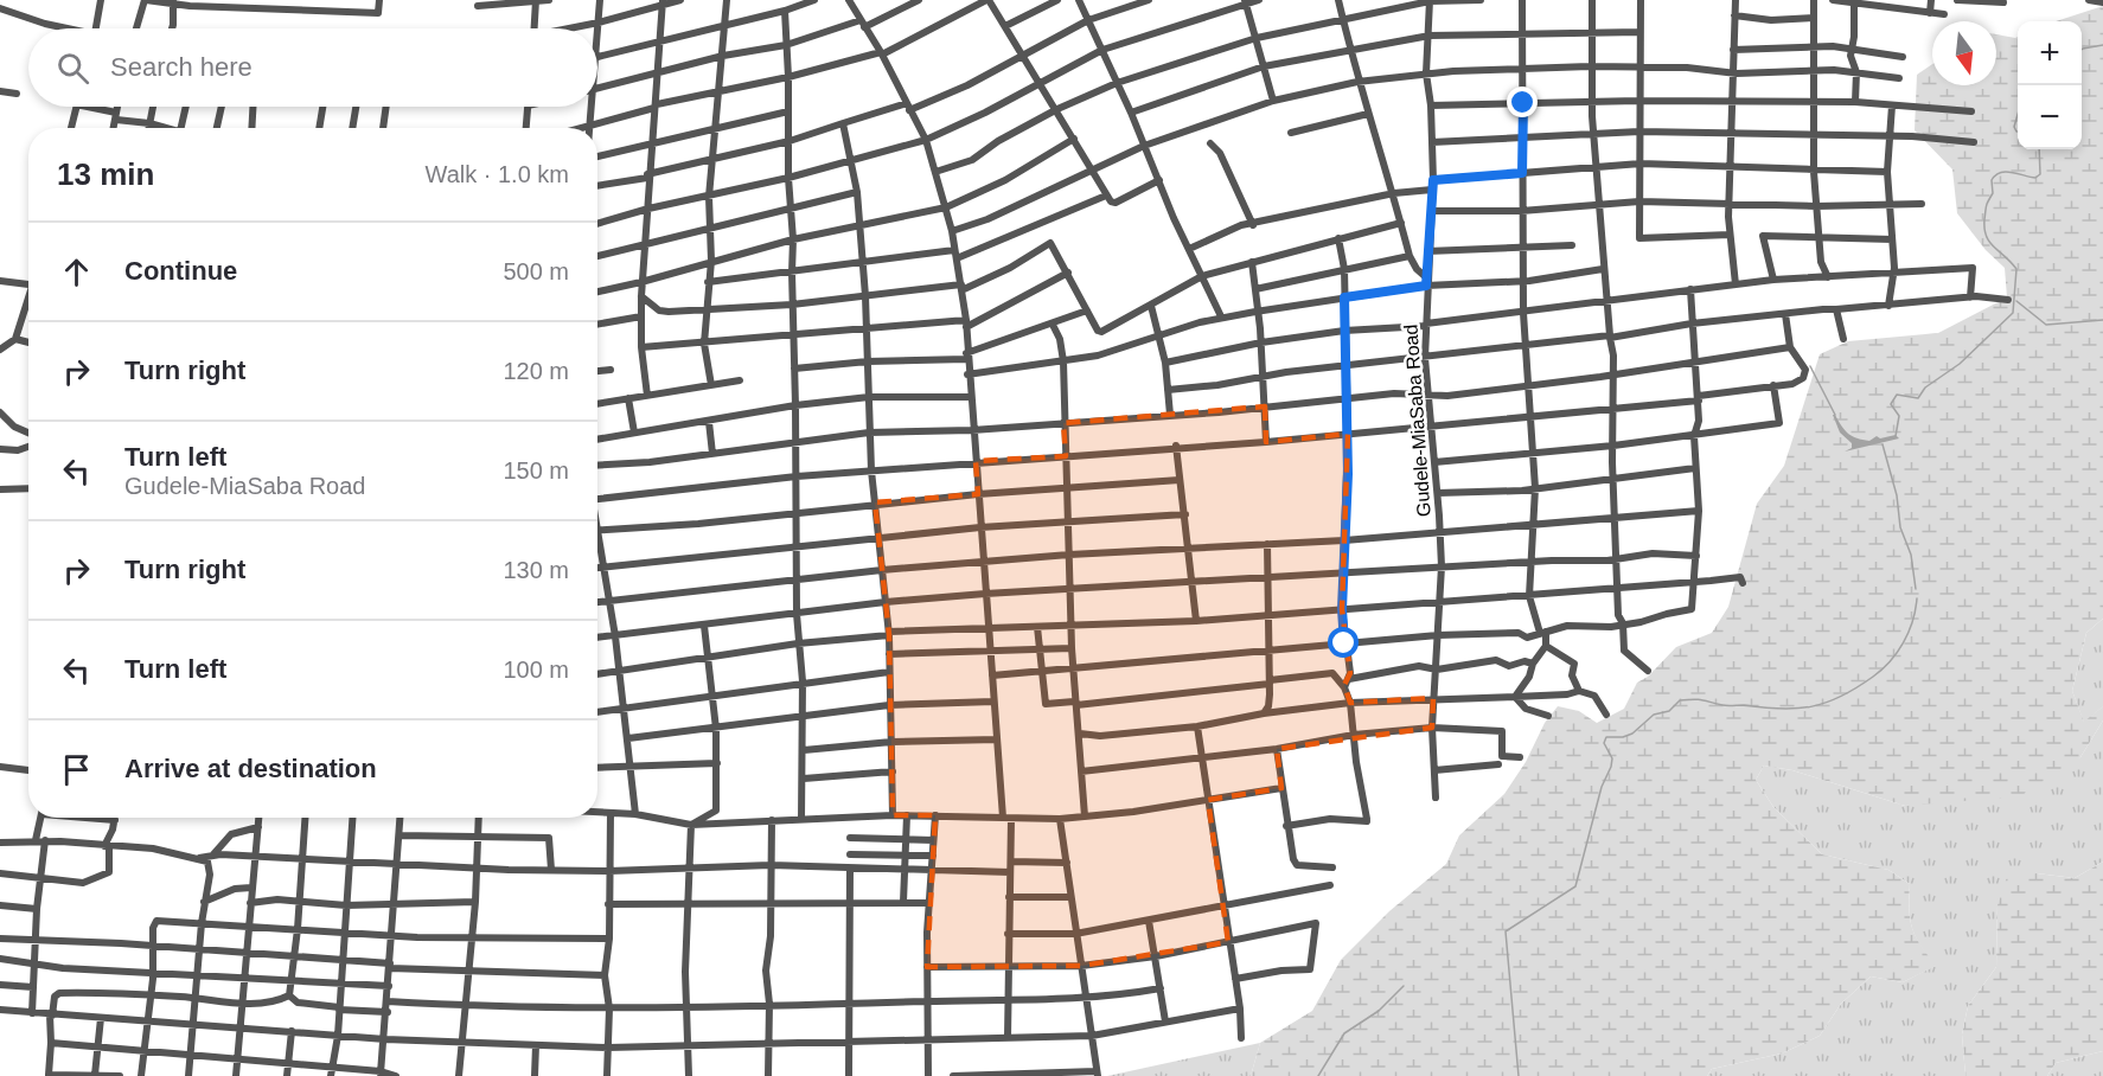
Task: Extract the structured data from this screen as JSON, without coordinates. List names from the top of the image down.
{
  "streets": {
    "street": ["Gudele-MiaSaba Road"]
  },
  "north": "bottom",
  "page": {
    "map_buttons": ["+", "−"],
    "search": "Search here",
    "heading": ["13 min", "Walk · 1.0 km"],
    "list": [
      ["Continue", "500 m"],
      ["Turn right", "120 m"],
      ["Turn left", "Gudele-MiaSaba Road", "150 m"],
      ["Turn right", "130 m"],
      ["Turn left", "100 m"],
      "Arrive at destination"
    ]
  }
}
